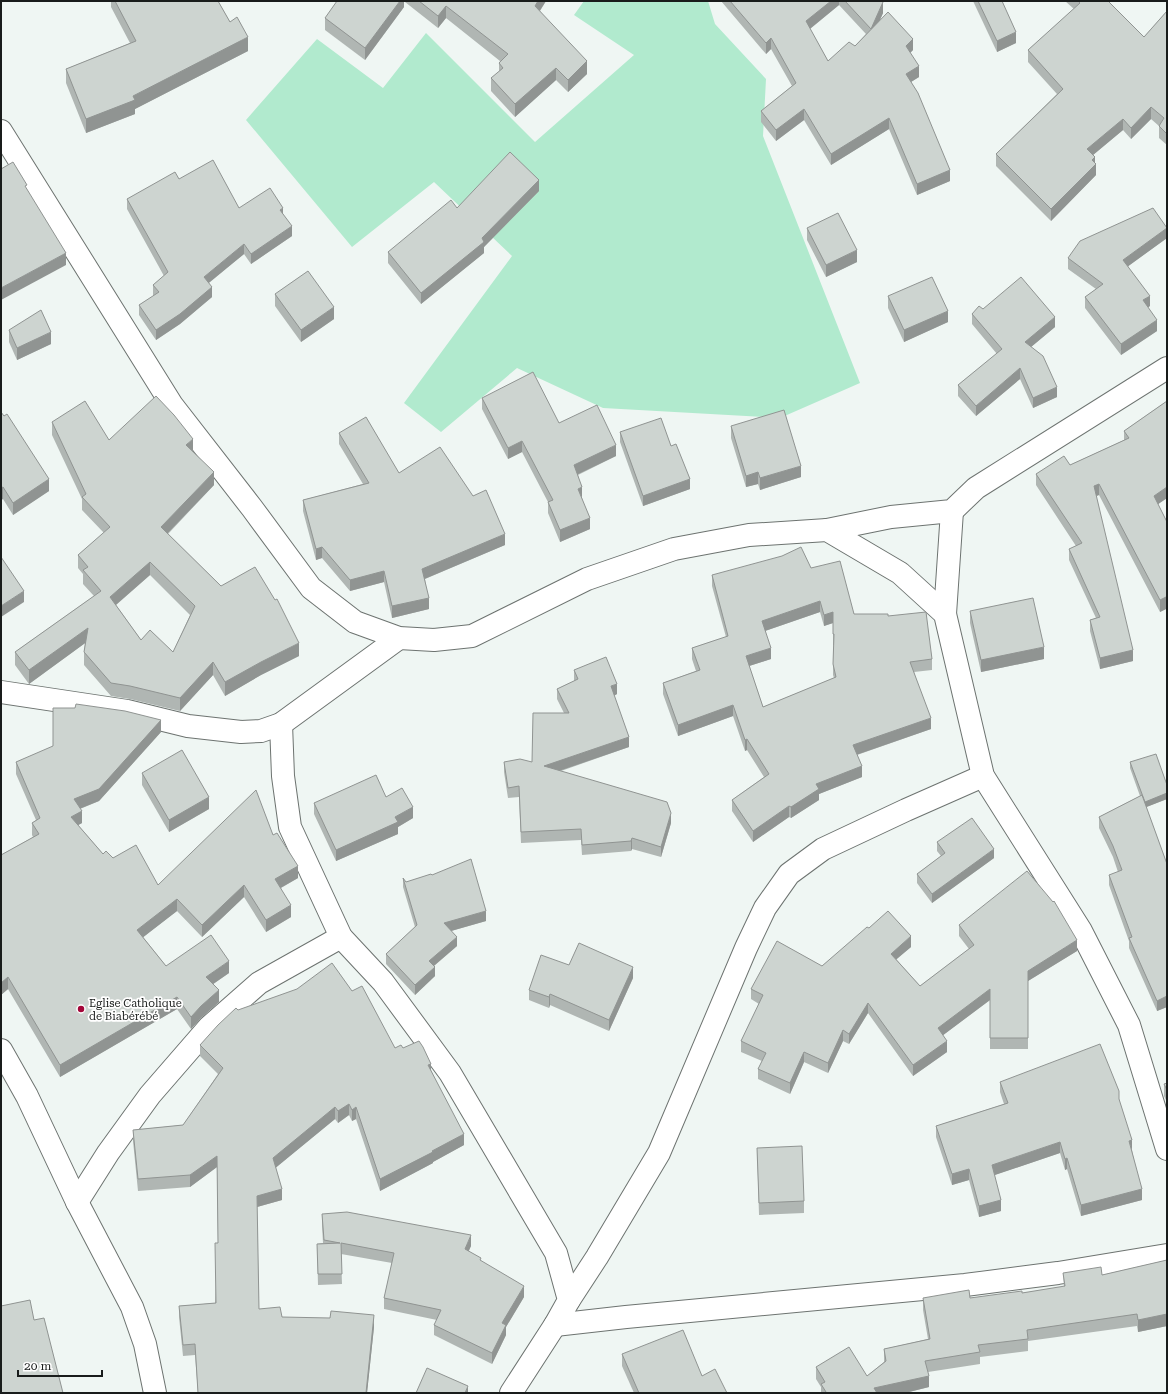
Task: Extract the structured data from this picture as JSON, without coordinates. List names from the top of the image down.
{
  "places": ["Eglise Catholique de Biabérébé"],
  "scale_bar": "20 m"
}
